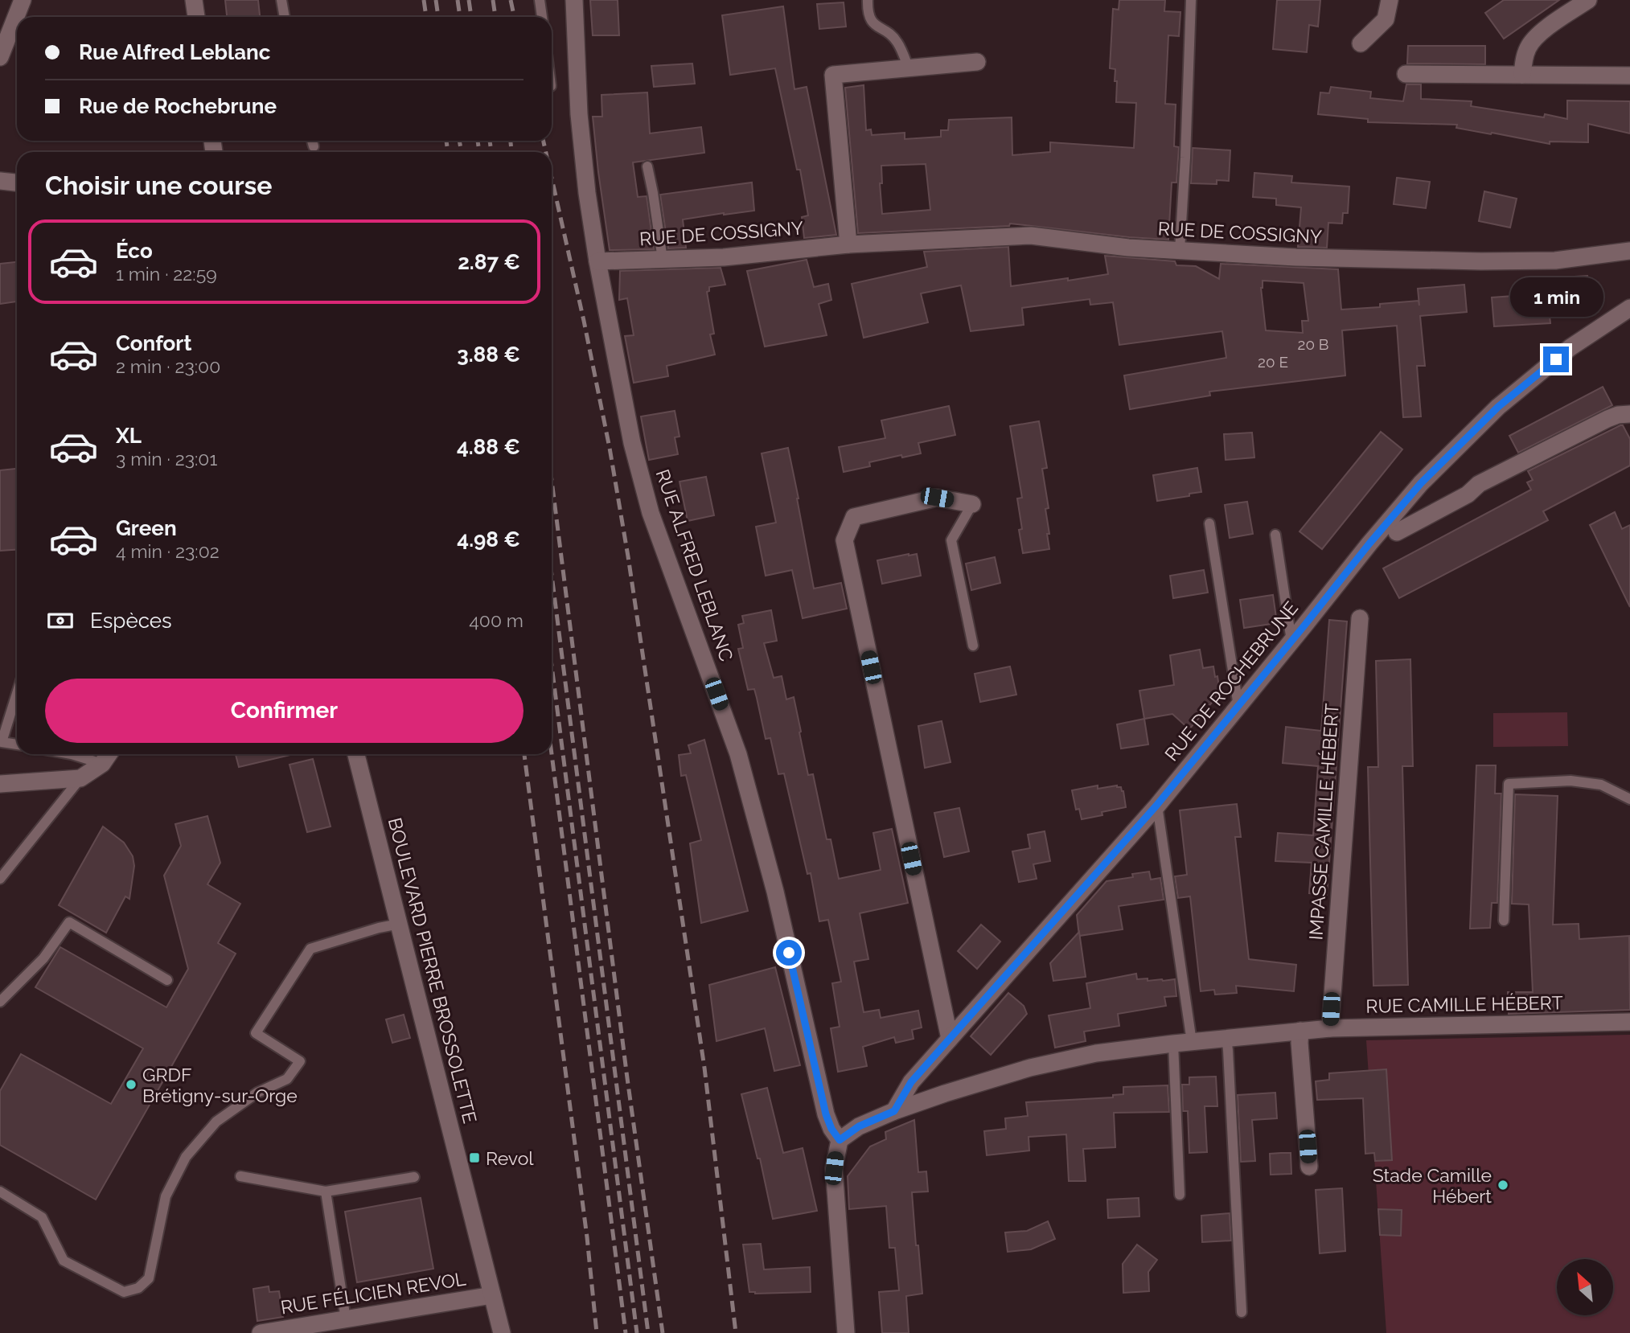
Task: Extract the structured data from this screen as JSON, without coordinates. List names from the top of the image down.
{
  "streets": {
    "street": [
      "RUE DE COSSIGNY",
      "RUE ALFRED LEBLANC",
      "RUE DE ROCHEBRUNE",
      "IMPASSE CAMILLE HÉBERT",
      "BOULEVARD PIERRE BROSSOLETTE",
      "RUE CAMILLE HÉBERT",
      "RUE FÉLICIEN REVOL"
    ]
  },
  "crossings": [
    ["RUE DE COSSIGNY", "RUE ALFRED LEBLANC"],
    ["RUE ALFRED LEBLANC", "RUE CAMILLE HÉBERT"],
    ["RUE DE ROCHEBRUNE", "RUE CAMILLE HÉBERT"],
    ["IMPASSE CAMILLE HÉBERT", "RUE CAMILLE HÉBERT"],
    ["BOULEVARD PIERRE BROSSOLETTE", "RUE FÉLICIEN REVOL"]
  ],
  "places": {
    "other": ["GRDF Brétigny-sur-Orge", "Stade Camille Hébert"],
    "transit": ["Revol"]
  },
  "house_numbers": ["20 B", "20 E"],
  "north": "top left",
  "page": {
    "banner": ["Rue Alfred Leblanc", "Rue de Rochebrune"],
    "heading": "Choisir une course",
    "list": [
      {
        "name": "Éco",
        "note": "1 min · 22:59",
        "value": "2.87 €"
      },
      {
        "name": "Confort",
        "note": "2 min · 23:00",
        "value": "3.88 €"
      },
      {
        "name": "XL",
        "note": "3 min · 23:01",
        "value": "4.88 €"
      },
      {
        "name": "Green",
        "note": "4 min · 23:02",
        "value": "4.98 €"
      }
    ],
    "bubble": "1 min",
    "pay": ["Espèces", "400 m"],
    "buttons": "Confirmer"
  }
}
